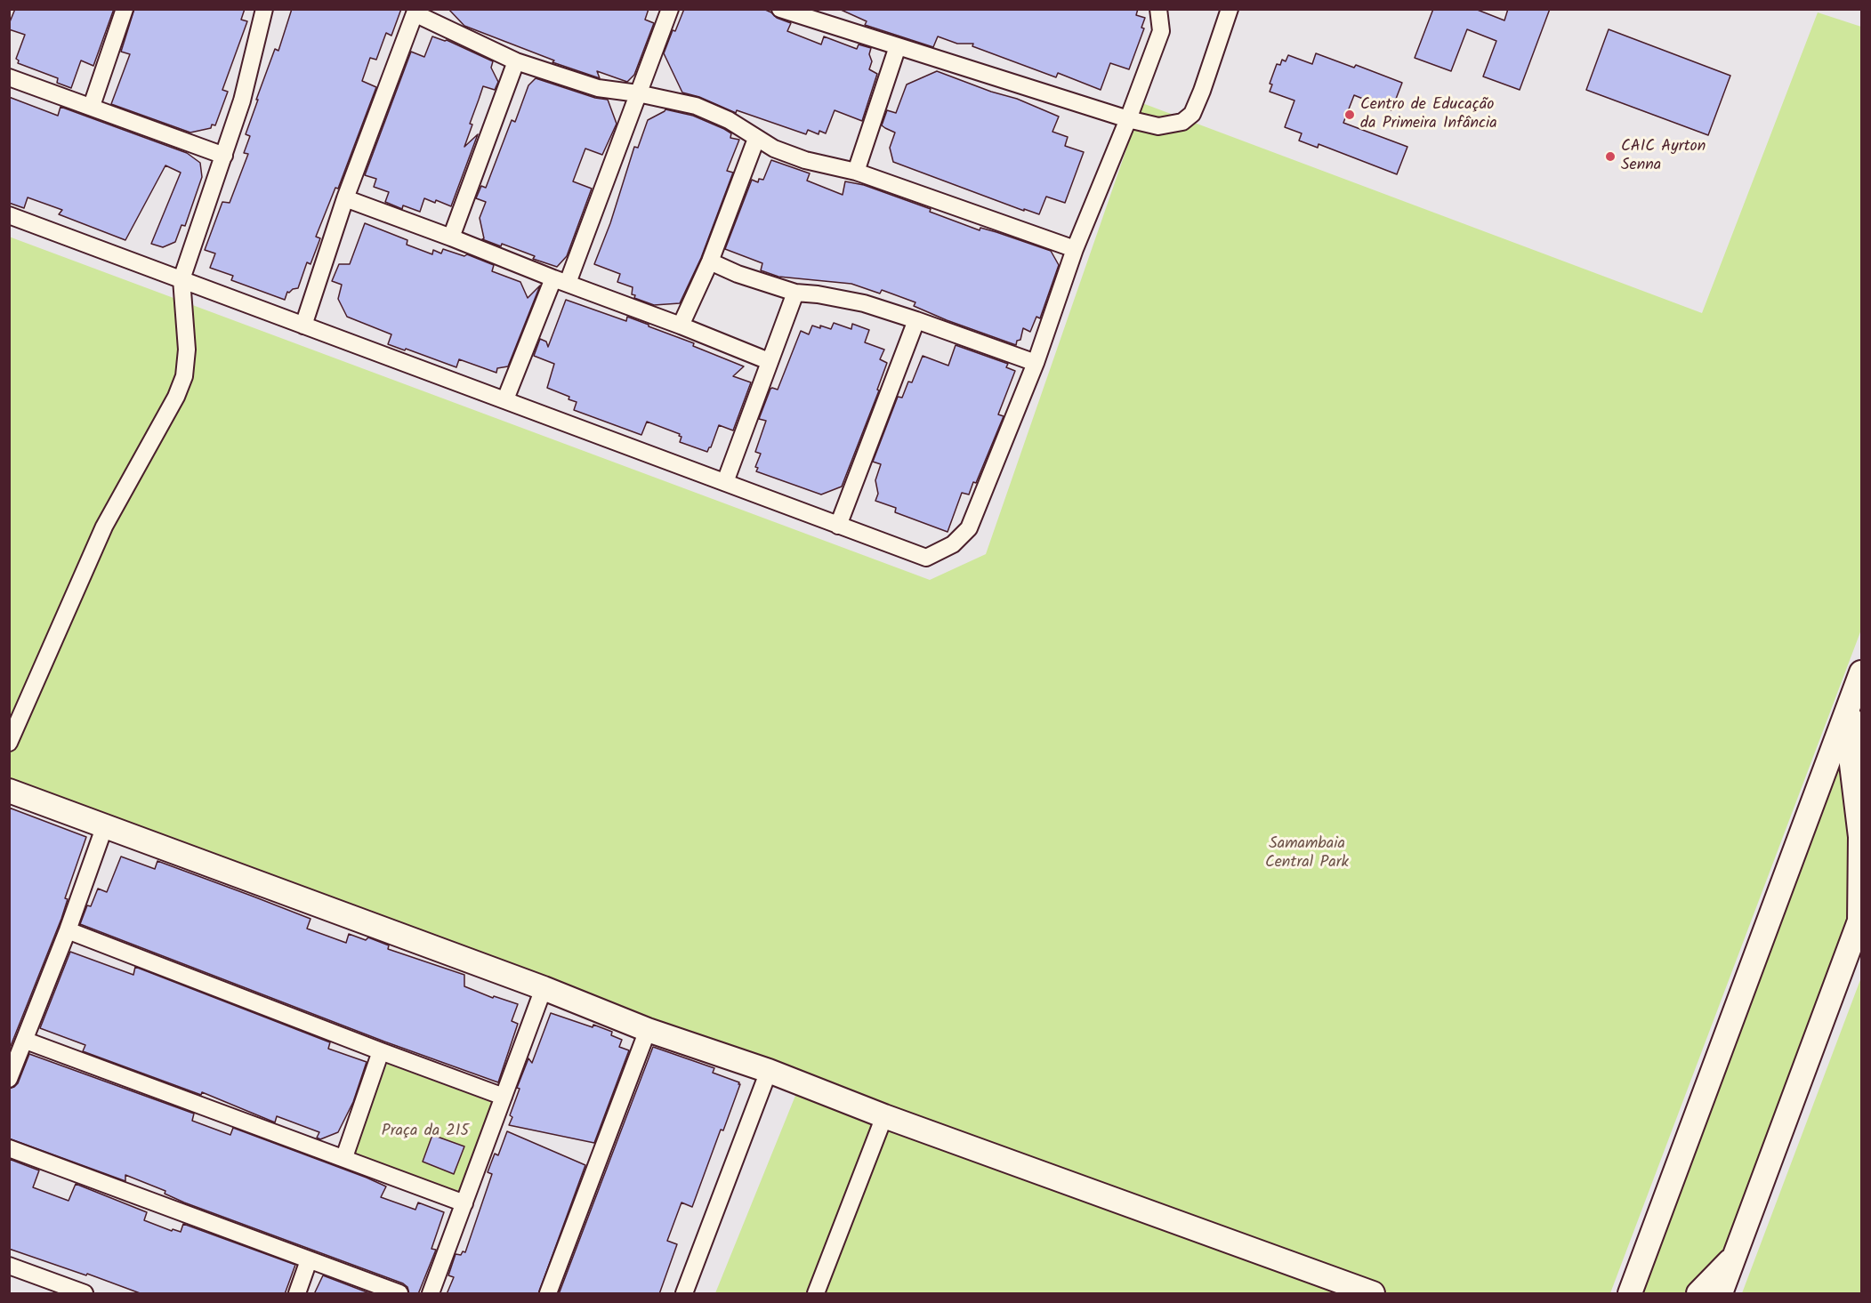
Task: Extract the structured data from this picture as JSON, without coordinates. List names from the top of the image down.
{
  "parks": ["Samambaia Central Park", "Praça da 215"],
  "places": ["Centro de Educação da Primeira Infância", "CAIC Ayrton Senna"]
}
